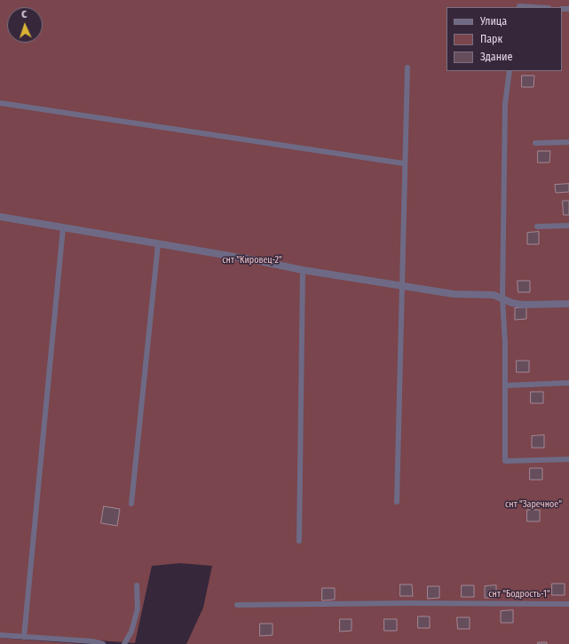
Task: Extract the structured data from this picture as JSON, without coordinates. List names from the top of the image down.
{
  "parks": ["снт \"Кировец-2\"", "снт \"Заречное\"", "снт \"Бодрость-1\""],
  "legend": ["Улица", "Парк", "Здание"],
  "north": "top"
}
